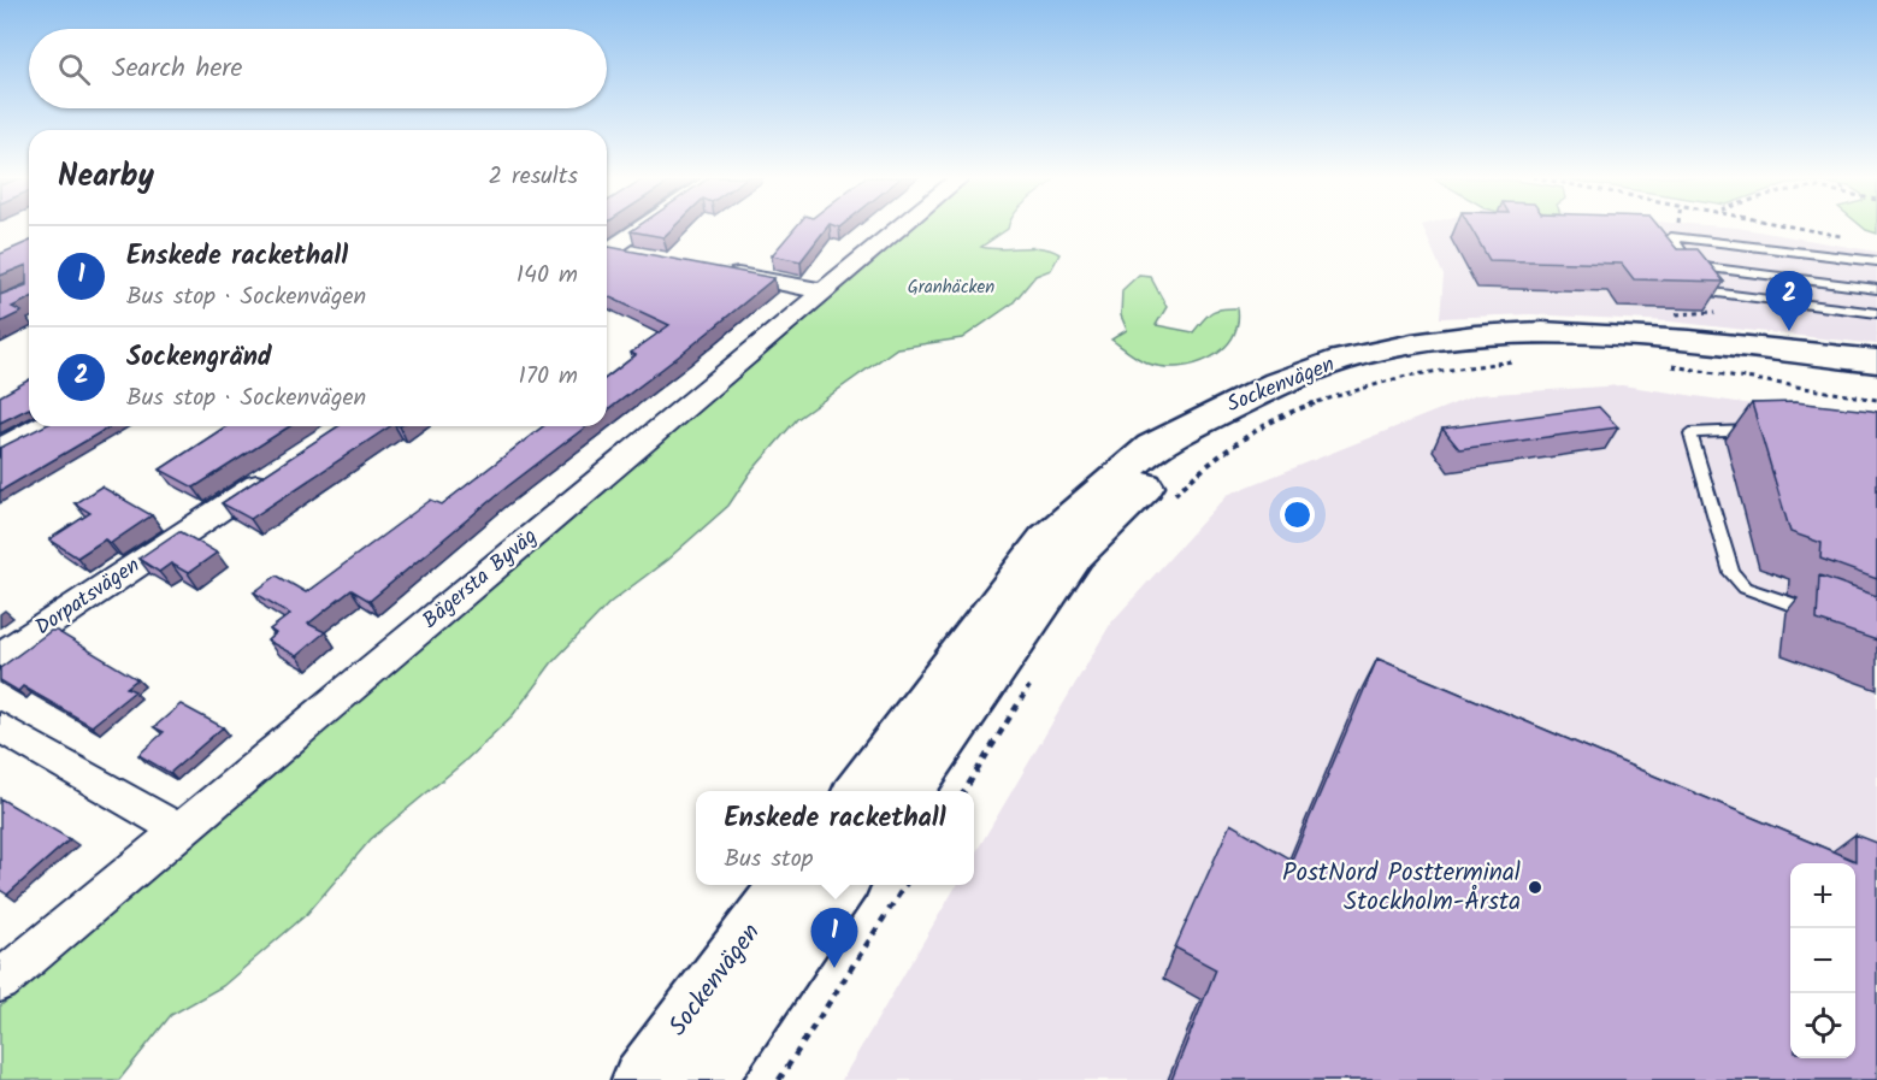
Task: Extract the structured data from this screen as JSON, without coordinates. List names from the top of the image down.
{
  "streets": {
    "main road": ["Sockenvägen"],
    "street": ["Bägersta Byväg", "Dorpatsvägen"]
  },
  "parks": ["Granhäcken"],
  "places": ["PostNord Postterminal Stockholm-Årsta"],
  "page": {
    "search": "Search here",
    "heading": ["Nearby", "2 results"],
    "list": [
      {
        "mark": "1",
        "name": "Enskede rackethall",
        "note": "Bus stop · Sockenvägen",
        "value": "140 m"
      },
      {
        "mark": "2",
        "name": "Sockengränd",
        "note": "Bus stop · Sockenvägen",
        "value": "170 m"
      }
    ],
    "pins": ["2", "1"],
    "popup": ["Enskede rackethall", "Bus stop"],
    "map_buttons": ["+", "−"]
  }
}
